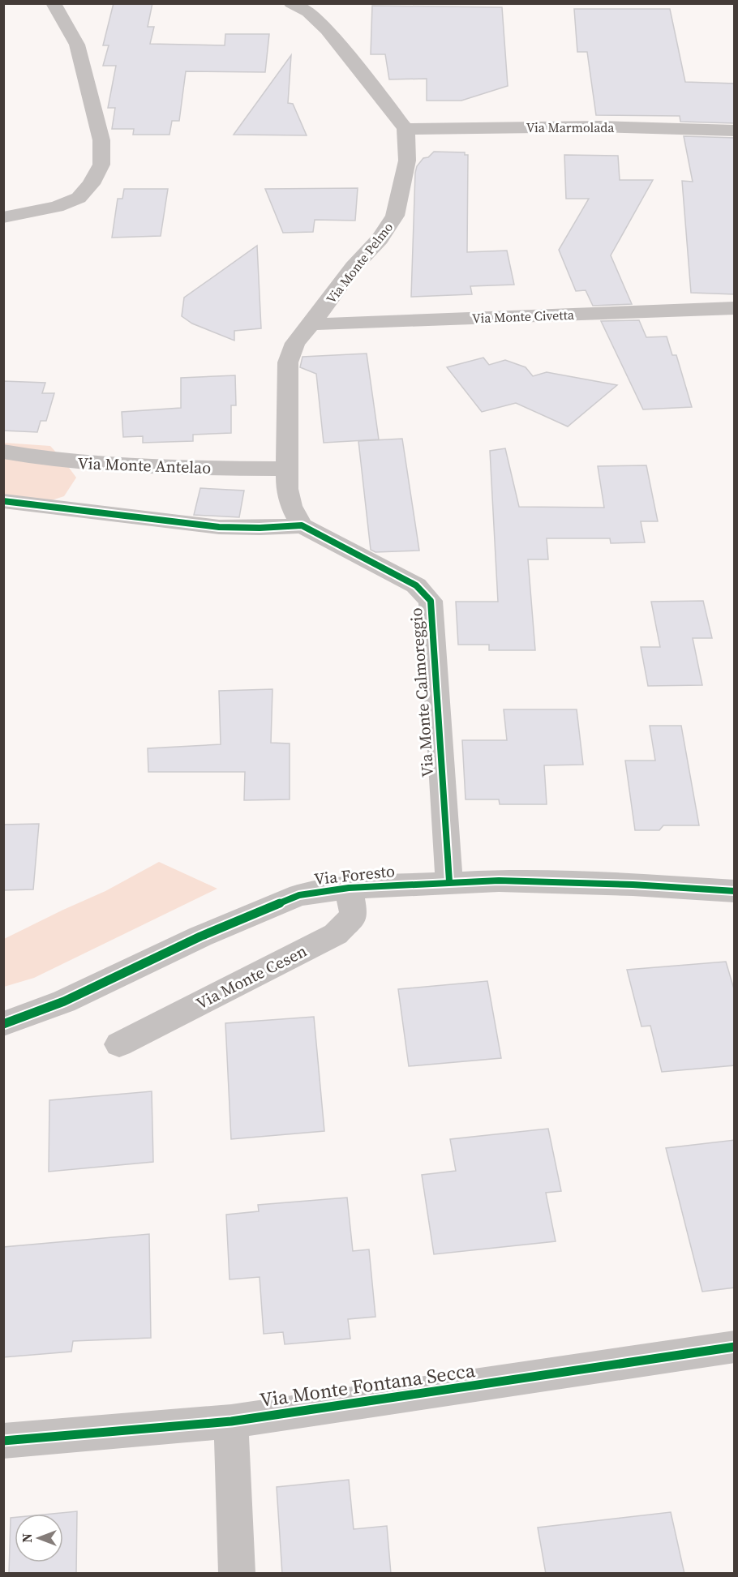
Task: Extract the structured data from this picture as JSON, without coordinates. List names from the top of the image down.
{
  "streets": {
    "street": [
      "Via Marmolada",
      "Via Monte Pelmo",
      "Via Monte Civetta",
      "Via Monte Antelao",
      "Via Monte Calmoreggio",
      "Via Foresto",
      "Via Monte Cesen",
      "Via Monte Fontana Secca"
    ]
  },
  "crossings": [
    ["Via Marmolada", "Via Monte Pelmo"],
    ["Via Monte Pelmo", "Via Monte Civetta"],
    ["Via Monte Pelmo", "Via Monte Antelao"],
    ["Via Monte Pelmo", "Via Monte Calmoreggio"],
    ["Via Monte Calmoreggio", "Via Foresto"],
    ["Via Foresto", "Via Monte Cesen"]
  ],
  "north": "left"
}
